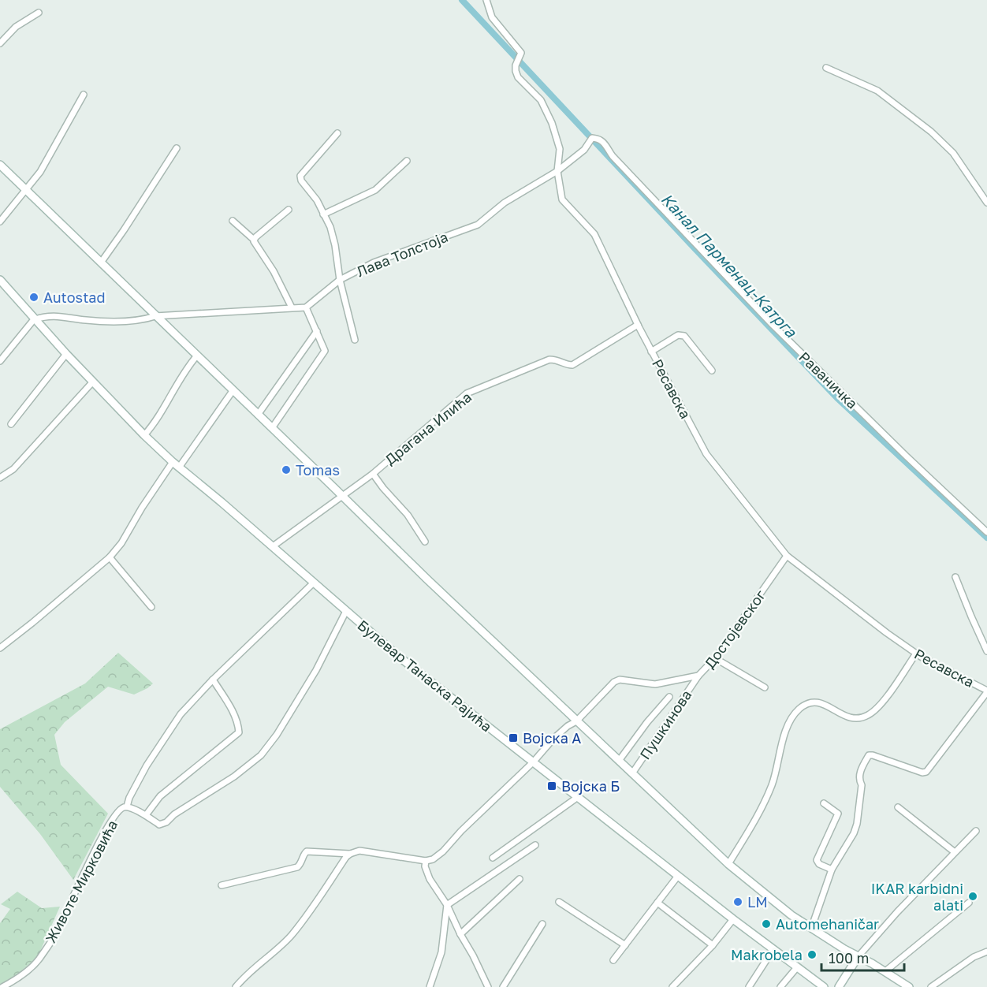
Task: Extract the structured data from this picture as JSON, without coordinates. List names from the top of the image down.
{
  "streets": {
    "street": [
      "Лава Толстоја",
      "Раваничка",
      "Ресавска",
      "Драгана Илића",
      "Достојевског",
      "Булевар Танаска Рајића",
      "Пушкинова",
      "Животе Мирковића"
    ]
  },
  "crossings": [
    ["Лава Толстоја", "Раваничка"],
    ["Лава Толстоја", "Ресавска"],
    ["Раваничка", "Ресавска"],
    ["Ресавска", "Драгана Илића"],
    ["Ресавска", "Достојевског"],
    ["Достојевског", "Булевар Танаска Рајића"],
    ["Достојевског", "Пушкинова"],
    ["Булевар Танаска Рајића", "Животе Мирковића"]
  ],
  "water": ["Канал Парменац-Катрга"],
  "places": {
    "other": [
      "Autostad",
      "Tomas",
      "IKAR karbidni alati",
      "LM",
      "Automehaničar",
      "Makrobela"
    ],
    "transit": ["Војска А", "Војска Б"]
  },
  "scale_bar": "100 m"
}
